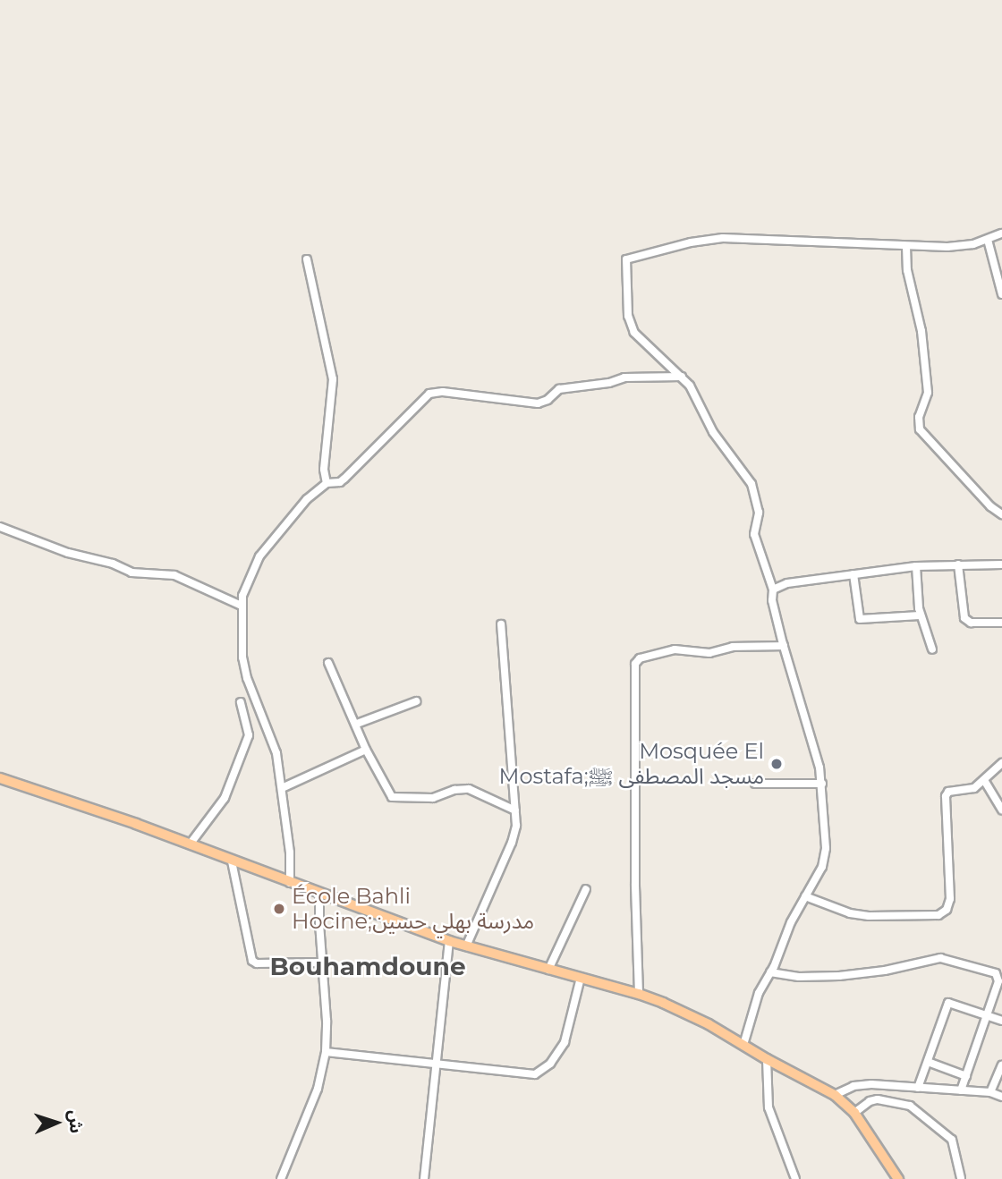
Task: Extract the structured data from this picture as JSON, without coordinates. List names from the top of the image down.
{
  "districts": ["Bouhamdoune"],
  "places": ["Mosquée El Mostafa;مسجد المصطفى ﷺ", "École Bahli Hocine;مدرسة بهلي حسين"],
  "north": "right"
}
